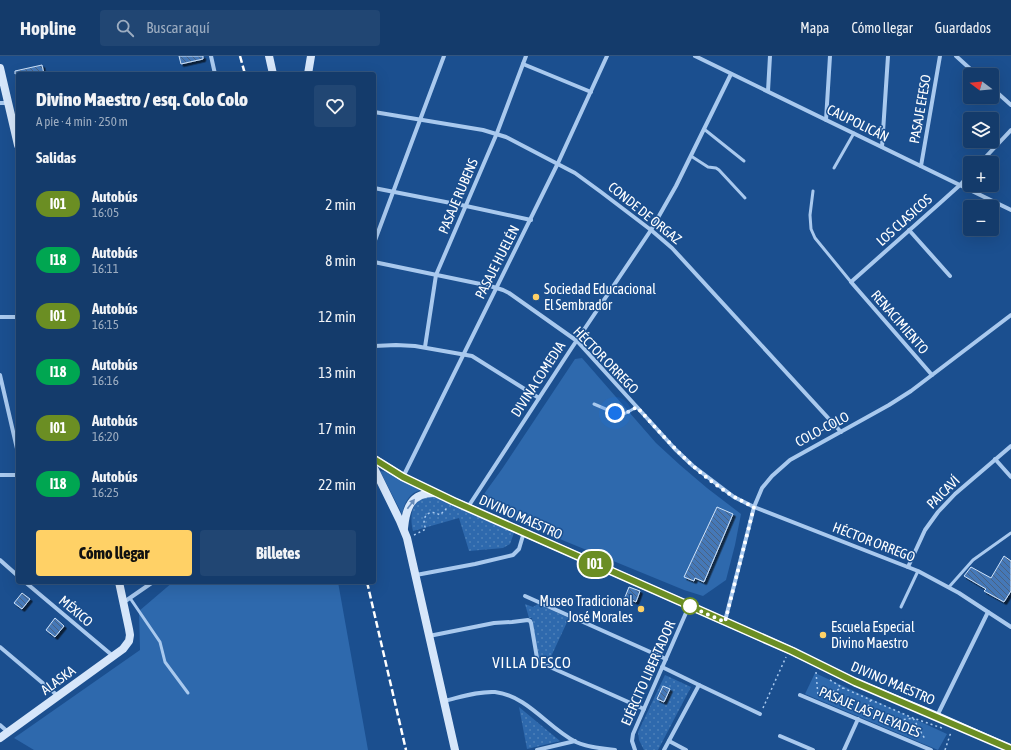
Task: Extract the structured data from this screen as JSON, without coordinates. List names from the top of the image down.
{
  "streets": {
    "street": [
      "PASAJE EFESO",
      "CAUPOLICÁN",
      "PASAJE RUBENS",
      "CONDE DE ORGAZ",
      "LOS CLASICOS",
      "PASAJE HUELÉN",
      "RENACIMIENTO",
      "HÉCTOR ORREGO",
      "DIVINA COMEDIA",
      "COLO-COLO",
      "PAICAVÍ",
      "DIVINO MAESTRO",
      "MÉXICO",
      "EJÉRCITO LIBERTADOR",
      "ALASKA",
      "PASAJE LAS PLEYADES"
    ]
  },
  "crossings": [
    ["PASAJE EFESO", "CAUPOLICÁN"],
    ["CAUPOLICÁN", "LOS CLASICOS"],
    ["CAUPOLICÁN", "DIVINA COMEDIA"],
    ["PASAJE RUBENS", "CONDE DE ORGAZ"],
    ["PASAJE RUBENS", "HÉCTOR ORREGO"],
    ["CONDE DE ORGAZ", "PASAJE HUELÉN"],
    ["CONDE DE ORGAZ", "DIVINA COMEDIA"],
    ["CONDE DE ORGAZ", "COLO-COLO"],
    ["LOS CLASICOS", "RENACIMIENTO"],
    ["PASAJE HUELÉN", "HÉCTOR ORREGO"],
    ["PASAJE HUELÉN", "DIVINO MAESTRO"],
    ["RENACIMIENTO", "COLO-COLO"],
    ["HÉCTOR ORREGO", "DIVINA COMEDIA"],
    ["HÉCTOR ORREGO", "COLO-COLO"],
    ["HÉCTOR ORREGO", "PAICAVÍ"],
    ["DIVINA COMEDIA", "DIVINO MAESTRO"],
    ["COLO-COLO", "DIVINO MAESTRO"],
    ["DIVINO MAESTRO", "EJÉRCITO LIBERTADOR"],
    ["MÉXICO", "ALASKA"]
  ],
  "districts": ["VILLA DESCO"],
  "places": ["Sociedad Educacional El Sembrador", "Museo Tradicional José Morales", "Escuela Especial Divino Maestro"],
  "lines": ["bus line I01"],
  "north": "left",
  "page": {
    "header": "Hopline",
    "search": "Buscar aquí",
    "nav": ["Mapa", "Cómo llegar", "Guardados"],
    "on_map": "I01",
    "map_buttons": ["+", "−"],
    "heading": [
      ["Divino Maestro / esq. Colo Colo", "A pie · 4 min · 250 m"],
      "Salidas"
    ],
    "list": [
      {
        "mark": "I01",
        "name": "Autobús",
        "note": "16:05",
        "value": "2 min"
      },
      {
        "mark": "I18",
        "name": "Autobús",
        "note": "16:11",
        "value": "8 min"
      },
      {
        "mark": "I01",
        "name": "Autobús",
        "note": "16:15",
        "value": "12 min"
      },
      {
        "mark": "I18",
        "name": "Autobús",
        "note": "16:16",
        "value": "13 min"
      },
      {
        "mark": "I01",
        "name": "Autobús",
        "note": "16:20",
        "value": "17 min"
      },
      {
        "mark": "I18",
        "name": "Autobús",
        "note": "16:25",
        "value": "22 min"
      }
    ],
    "buttons": ["Cómo llegar", "Billetes"]
  }
}
